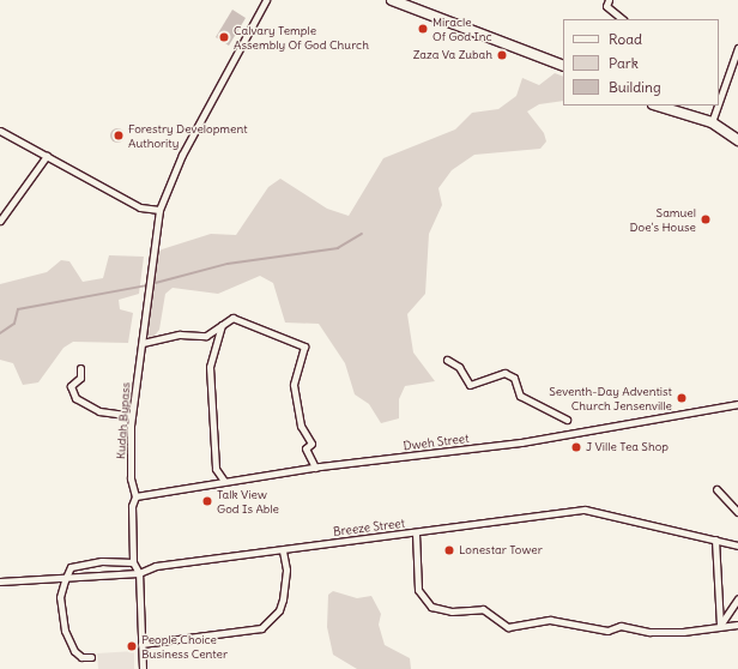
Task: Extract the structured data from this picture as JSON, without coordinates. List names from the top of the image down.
{
  "streets": {
    "street": ["Kudah Bypass", "Dweh Street", "Breeze Street"]
  },
  "crossings": [
    ["Kudah Bypass", "Dweh Street"],
    ["Kudah Bypass", "Breeze Street"]
  ],
  "places": [
    "Miracle Of God Inc",
    "Calvary Temple Assembly Of God Church",
    "Zaza Va Zubah",
    "Forestry Development Authority",
    "Samuel Doe's House",
    "Seventh-Day Adventist Church Jensenville",
    "J Ville Tea Shop",
    "Talk View God Is Able",
    "Lonestar Tower",
    "People Choice Business Center"
  ],
  "legend": ["Road", "Park", "Building"]
}
